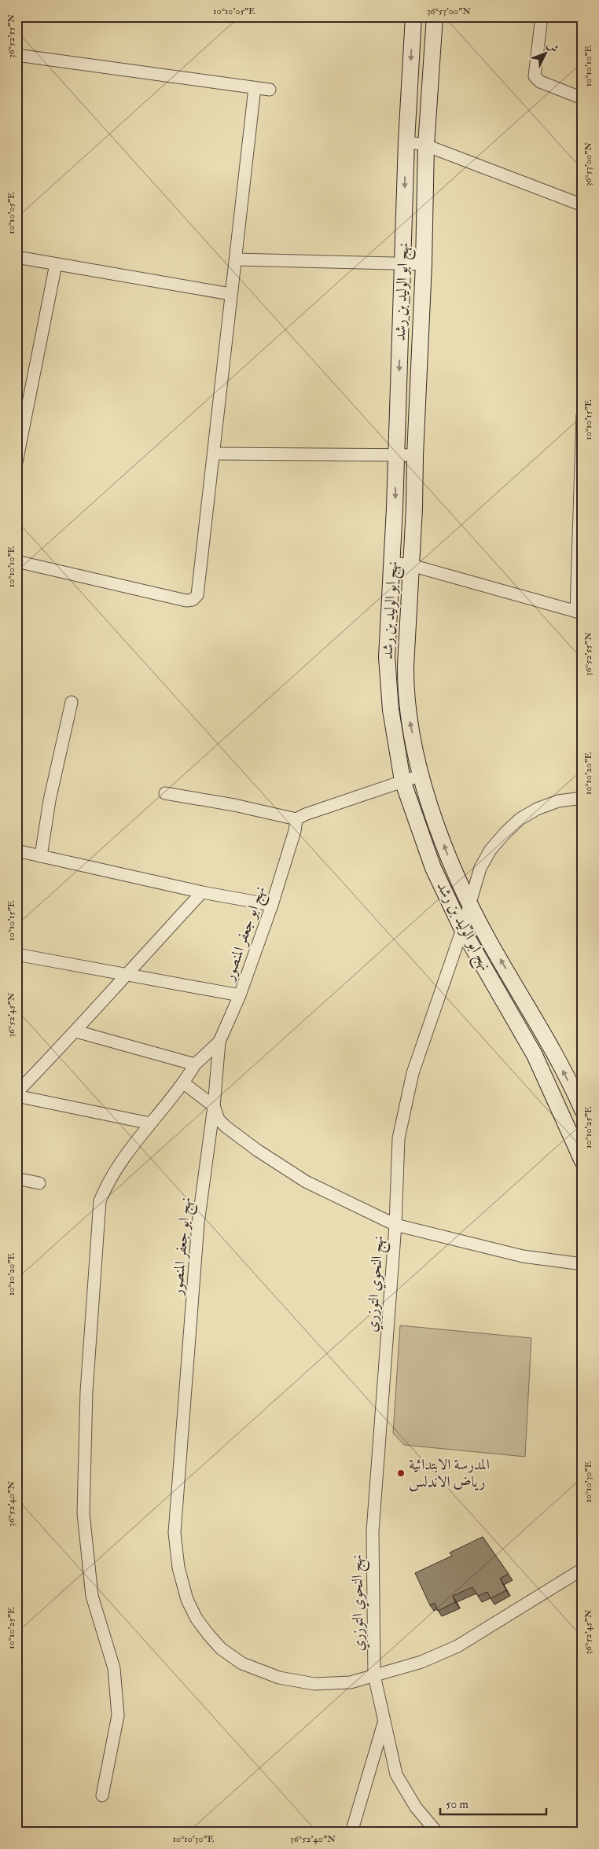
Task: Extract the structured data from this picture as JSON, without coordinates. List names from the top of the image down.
{
  "streets": {
    "street": ["نهج ابو الوليد بن رشد", "نهج ابو جعفر المنصور", "نهج النحوي التوزري"]
  },
  "crossings": [
    ["نهج ابو الوليد بن رشد", "نهج النحوي التوزري"],
    ["نهج ابو جعفر المنصور", "نهج النحوي التوزري"]
  ],
  "places": ["المدرسة الابتدائية رياض الاندلس"],
  "scale_bar": "50 m",
  "north": "top right",
  "coordinates": [
    "10°10'05\"E",
    "36°53'00\"N",
    "36°52'55\"N",
    "10°10'10\"E",
    "10°10'15\"E",
    "10°10'20\"E",
    "36°52'45\"N",
    "10°10'25\"E",
    "10°10'30\"E",
    "36°52'40\"N"
  ]
}
